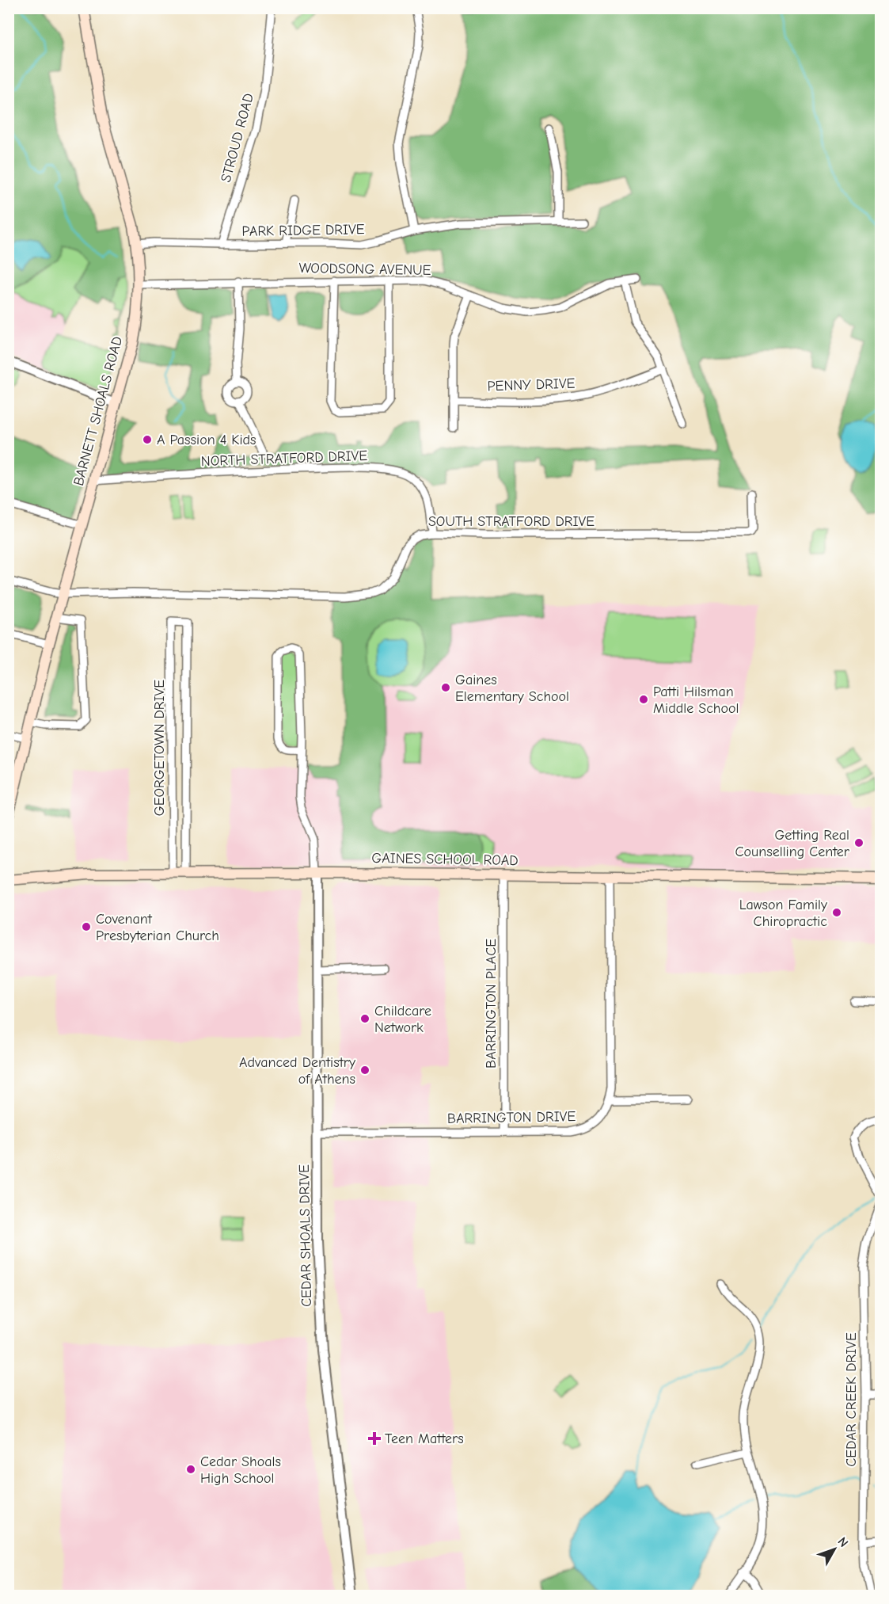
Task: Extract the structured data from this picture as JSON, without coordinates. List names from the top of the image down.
{
  "streets": {
    "main road": ["BARNETT SHOALS ROAD", "GAINES SCHOOL ROAD"],
    "street": [
      "STROUD ROAD",
      "PARK RIDGE DRIVE",
      "WOODSONG AVENUE",
      "PENNY DRIVE",
      "NORTH STRATFORD DRIVE",
      "SOUTH STRATFORD DRIVE",
      "GEORGETOWN DRIVE",
      "BARRINGTON PLACE",
      "BARRINGTON DRIVE",
      "CEDAR SHOALS DRIVE",
      "CEDAR CREEK DRIVE"
    ]
  },
  "crossings": [
    ["STROUD ROAD", "PARK RIDGE DRIVE"],
    ["PARK RIDGE DRIVE", "BARNETT SHOALS ROAD"],
    ["WOODSONG AVENUE", "BARNETT SHOALS ROAD"],
    ["BARNETT SHOALS ROAD", "NORTH STRATFORD DRIVE"],
    ["BARNETT SHOALS ROAD", "SOUTH STRATFORD DRIVE"],
    ["NORTH STRATFORD DRIVE", "SOUTH STRATFORD DRIVE"],
    ["GEORGETOWN DRIVE", "GAINES SCHOOL ROAD"],
    ["GAINES SCHOOL ROAD", "BARRINGTON PLACE"],
    ["GAINES SCHOOL ROAD", "BARRINGTON DRIVE"],
    ["GAINES SCHOOL ROAD", "CEDAR SHOALS DRIVE"],
    ["BARRINGTON PLACE", "BARRINGTON DRIVE"],
    ["BARRINGTON DRIVE", "CEDAR SHOALS DRIVE"]
  ],
  "places": {
    "other": [
      "A Passion 4 Kids",
      "Gaines Elementary School",
      "Patti Hilsman Middle School",
      "Getting Real Counselling Center",
      "Lawson Family Chiropractic",
      "Covenant Presbyterian Church",
      "Childcare Network",
      "Advanced Dentistry of Athens",
      "Cedar Shoals High School"
    ],
    "health": ["Teen Matters"]
  },
  "north": "top right"
}
